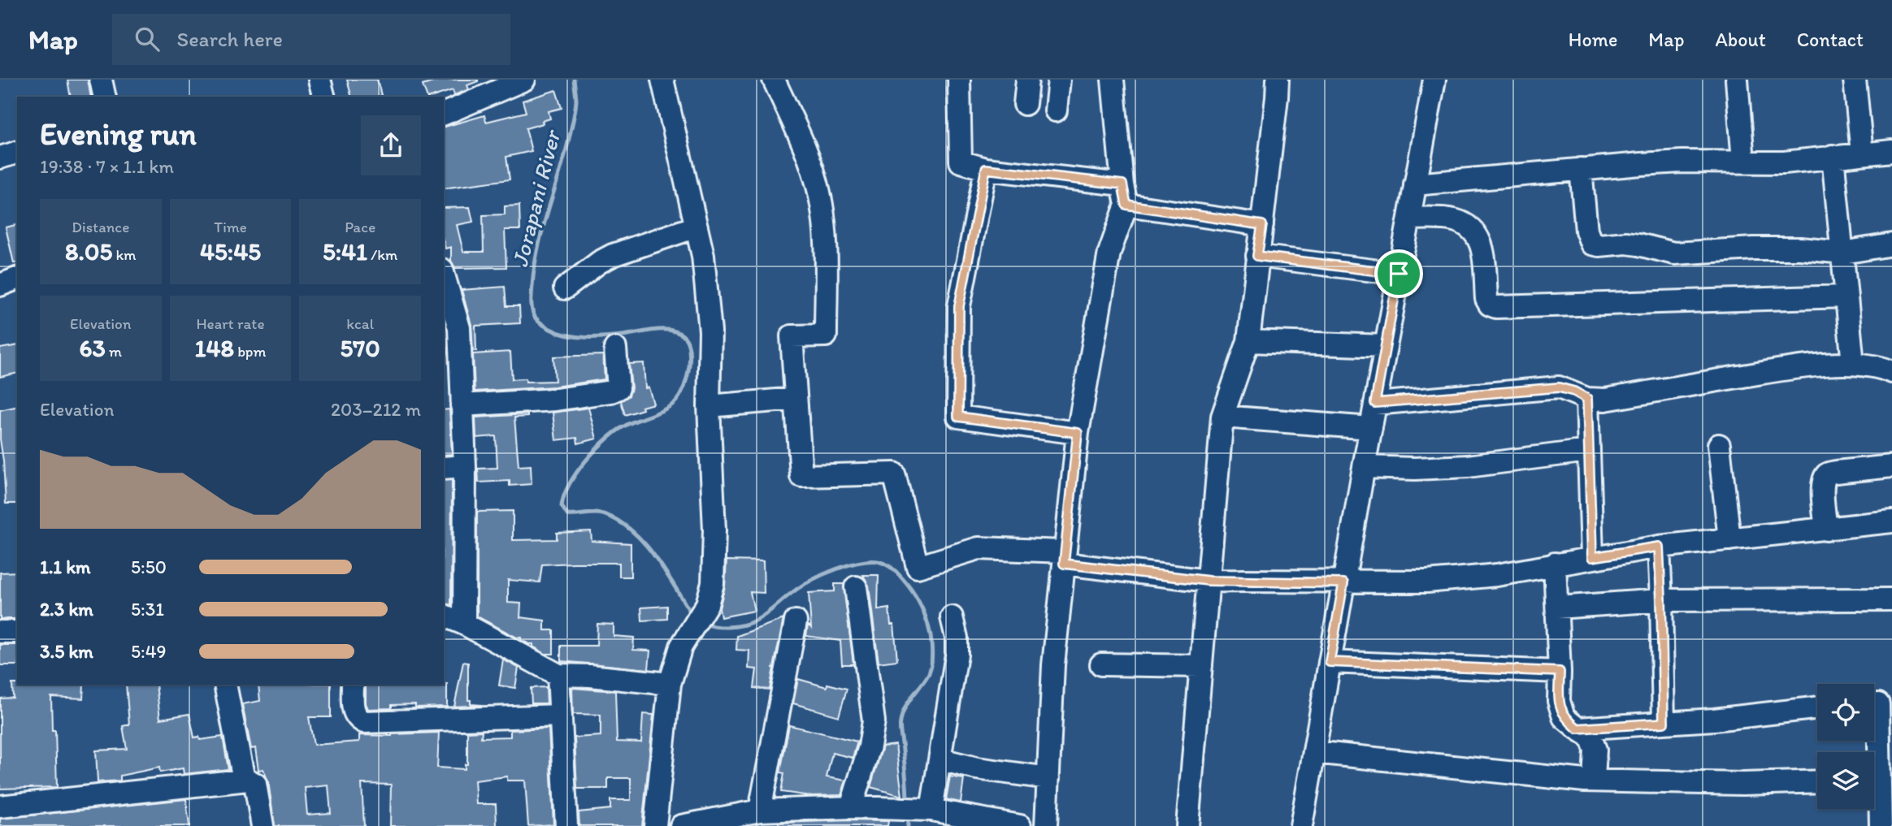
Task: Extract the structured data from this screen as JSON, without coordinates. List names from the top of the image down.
{
  "water": ["Jorapani River"],
  "page": {
    "header": "Map",
    "search": "Search here",
    "nav": [
      "Home",
      "Map",
      "About",
      "Contact"
    ],
    "heading": ["Evening run", "19:38 · 7 × 1.1 km"],
    "stats": [
      ["Distance", "8.05 km"],
      ["Time", "45:45"],
      ["Pace", "5:41 /km"],
      ["Elevation", "63 m"],
      ["Heart rate", "148 bpm"],
      ["kcal", "570"]
    ],
    "chart": ["Elevation", "203–212 m"],
    "list": [
      {
        "name": "1.1 km",
        "note": "5:50"
      },
      {
        "name": "2.3 km",
        "note": "5:31"
      },
      {
        "name": "3.5 km",
        "note": "5:49"
      }
    ]
  }
}
